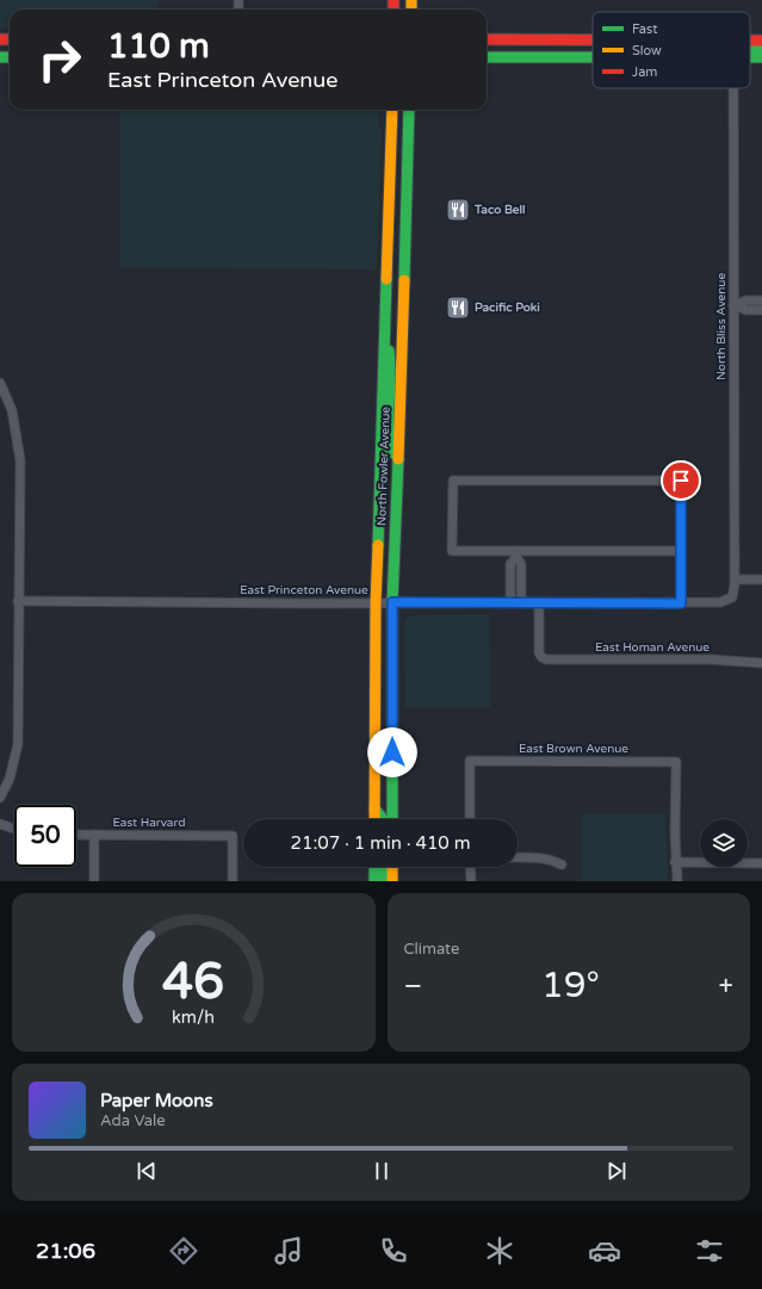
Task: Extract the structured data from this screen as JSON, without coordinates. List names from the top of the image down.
{
  "streets": {
    "main road": ["North Fowler Avenue"],
    "street": [
      "North Bliss Avenue",
      "East Princeton Avenue",
      "East Homan Avenue",
      "East Brown Avenue",
      "East Harvard"
    ]
  },
  "crossings": [
    ["North Bliss Avenue", "East Princeton Avenue"],
    ["North Fowler Avenue", "East Princeton Avenue"],
    ["East Princeton Avenue", "East Homan Avenue"]
  ],
  "places": {
    "restaurant": ["Taco Bell", "Pacific Poki"]
  },
  "legend": ["Fast", "Slow", "Jam"],
  "page": {
    "turn": ["110 m", "East Princeton Avenue"],
    "limit": "50",
    "trip": "21:07 · 1 min · 410 m",
    "tile": "Climate",
    "heat": ["−", "19°", "+"],
    "song": ["Paper Moons", "Ada Vale"],
    "tabs": "21:06",
    "gauge": ["46", "km/h"]
  }
}
